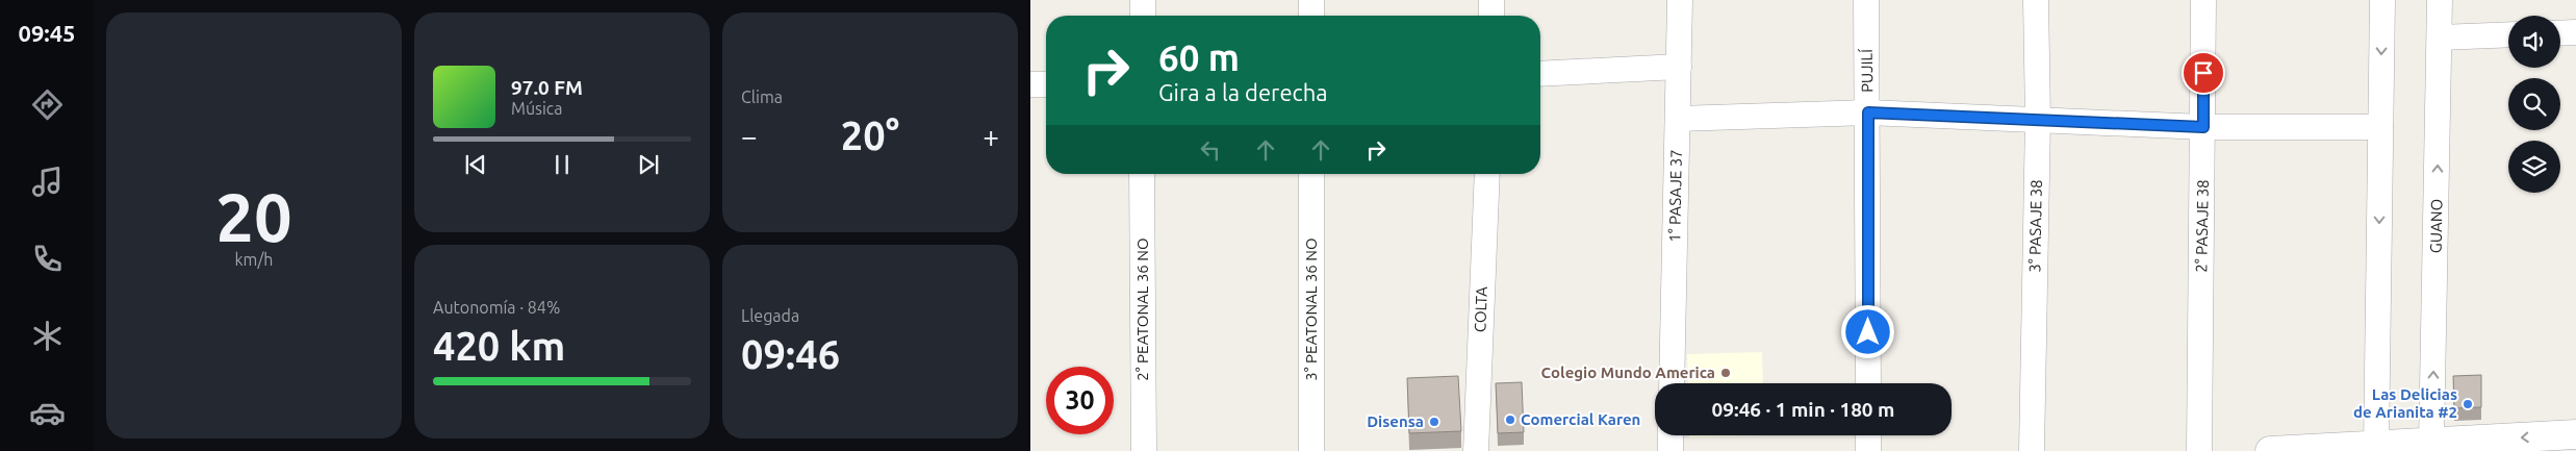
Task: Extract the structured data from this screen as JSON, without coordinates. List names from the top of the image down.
{
  "streets": {
    "street": [
      "PUJILÍ",
      "1° PASAJE 37",
      "3° PASAJE 38",
      "2° PASAJE 38",
      "GUANO",
      "2° PEATONAL 36 NO",
      "3° PEATONAL 36 NO",
      "COLTA"
    ]
  },
  "places": [
    "Colegio Mundo America",
    "Las Delicias de Arianita #2",
    "Comercial Karen",
    "Disensa"
  ],
  "page": {
    "tabs": "09:45",
    "tile": [
      ["20", "km/h"],
      "Clima",
      ["Autonomía · 84%", "420 km"],
      ["Llegada", "09:46"]
    ],
    "turn": ["60 m", "Gira a la derecha"],
    "song": ["97.0 FM", "Música"],
    "heat": ["−", "20°", "+"],
    "limit": "30",
    "trip": "09:46 · 1 min · 180 m"
  }
}
